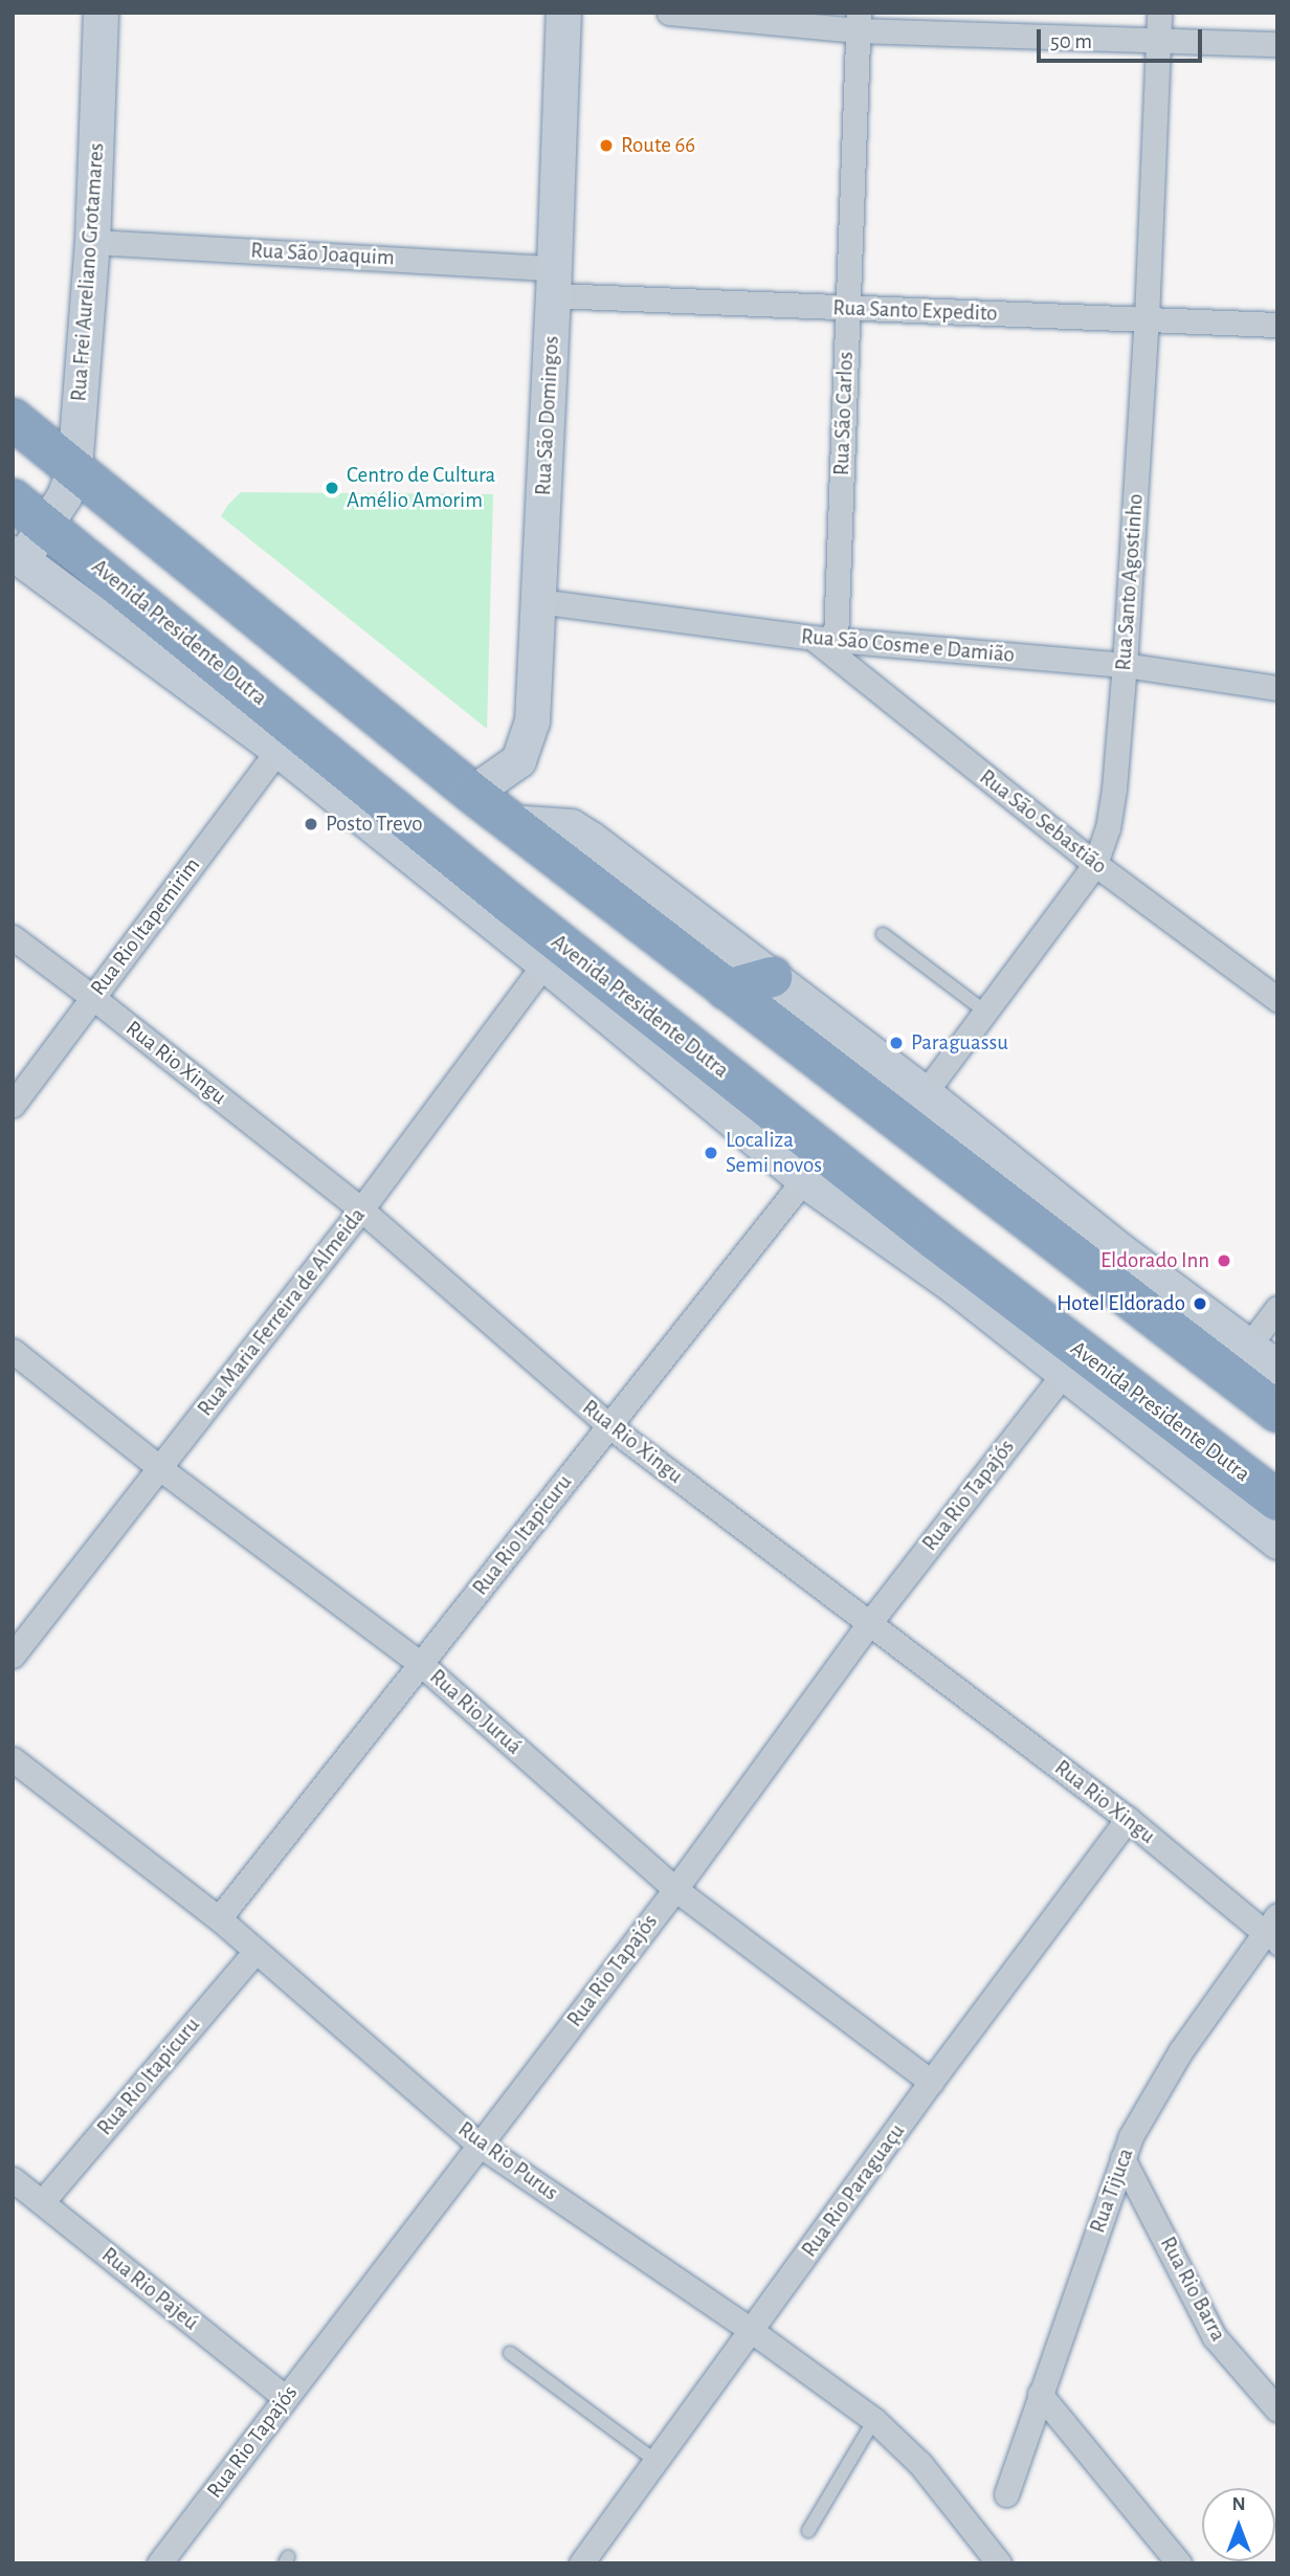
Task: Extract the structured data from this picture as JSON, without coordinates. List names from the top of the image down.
{
  "streets": {
    "highway": ["Avenida Presidente Dutra"],
    "street": [
      "Rua São Joaquim",
      "Rua Frei Aureliano Grotamares",
      "Rua Santo Expedito",
      "Rua São Carlos",
      "Rua São Domingos",
      "Rua Santo Agostinho",
      "Rua São Cosme e Damião",
      "Rua São Sebastião",
      "Rua Rio Itapemirim",
      "Rua Rio Xingu",
      "Rua Maria Ferreira de Almeida",
      "Rua Rio Tapajós",
      "Rua Rio Itapicuru",
      "Rua Rio Juruá",
      "Rua Rio Purus",
      "Rua Rio Paraguaçu",
      "Rua Tijuca",
      "Rua Rio Pajeú",
      "Rua Rio Barra"
    ]
  },
  "crossings": [
    ["Rua São Joaquim", "Rua Frei Aureliano Grotamares"],
    ["Rua São Joaquim", "Rua Santo Expedito"],
    ["Rua São Joaquim", "Rua São Domingos"],
    ["Rua Frei Aureliano Grotamares", "Avenida Presidente Dutra"],
    ["Rua Santo Expedito", "Rua São Carlos"],
    ["Rua Santo Expedito", "Rua São Domingos"],
    ["Rua Santo Expedito", "Rua Santo Agostinho"],
    ["Rua São Carlos", "Rua São Cosme e Damião"],
    ["Rua São Carlos", "Rua São Sebastião"],
    ["Rua São Domingos", "Rua São Cosme e Damião"],
    ["Rua Santo Agostinho", "Rua São Cosme e Damião"],
    ["Rua Santo Agostinho", "Rua São Sebastião"],
    ["Avenida Presidente Dutra", "Rua Rio Itapemirim"],
    ["Avenida Presidente Dutra", "Rua Maria Ferreira de Almeida"],
    ["Avenida Presidente Dutra", "Rua Rio Tapajós"],
    ["Avenida Presidente Dutra", "Rua Rio Itapicuru"],
    ["Rua São Cosme e Damião", "Rua São Sebastião"],
    ["Rua Rio Itapemirim", "Rua Rio Xingu"],
    ["Rua Rio Xingu", "Rua Maria Ferreira de Almeida"],
    ["Rua Rio Xingu", "Rua Rio Tapajós"],
    ["Rua Rio Xingu", "Rua Rio Itapicuru"],
    ["Rua Rio Xingu", "Rua Rio Paraguaçu"],
    ["Rua Rio Xingu", "Rua Tijuca"],
    ["Rua Maria Ferreira de Almeida", "Rua Rio Juruá"],
    ["Rua Rio Tapajós", "Rua Rio Juruá"],
    ["Rua Rio Tapajós", "Rua Rio Purus"],
    ["Rua Rio Tapajós", "Rua Rio Pajeú"],
    ["Rua Rio Itapicuru", "Rua Rio Juruá"],
    ["Rua Rio Itapicuru", "Rua Rio Purus"],
    ["Rua Rio Itapicuru", "Rua Rio Pajeú"],
    ["Rua Rio Juruá", "Rua Rio Paraguaçu"],
    ["Rua Rio Purus", "Rua Rio Paraguaçu"],
    ["Rua Tijuca", "Rua Rio Barra"]
  ],
  "places": [
    "Route 66",
    "Centro de Cultura Amélio Amorim",
    "Posto Trevo",
    "Paraguassu",
    "Localiza Semi novos",
    "Eldorado Inn",
    "Hotel Eldorado"
  ],
  "scale_bar": "50 m",
  "north": "top"
}
